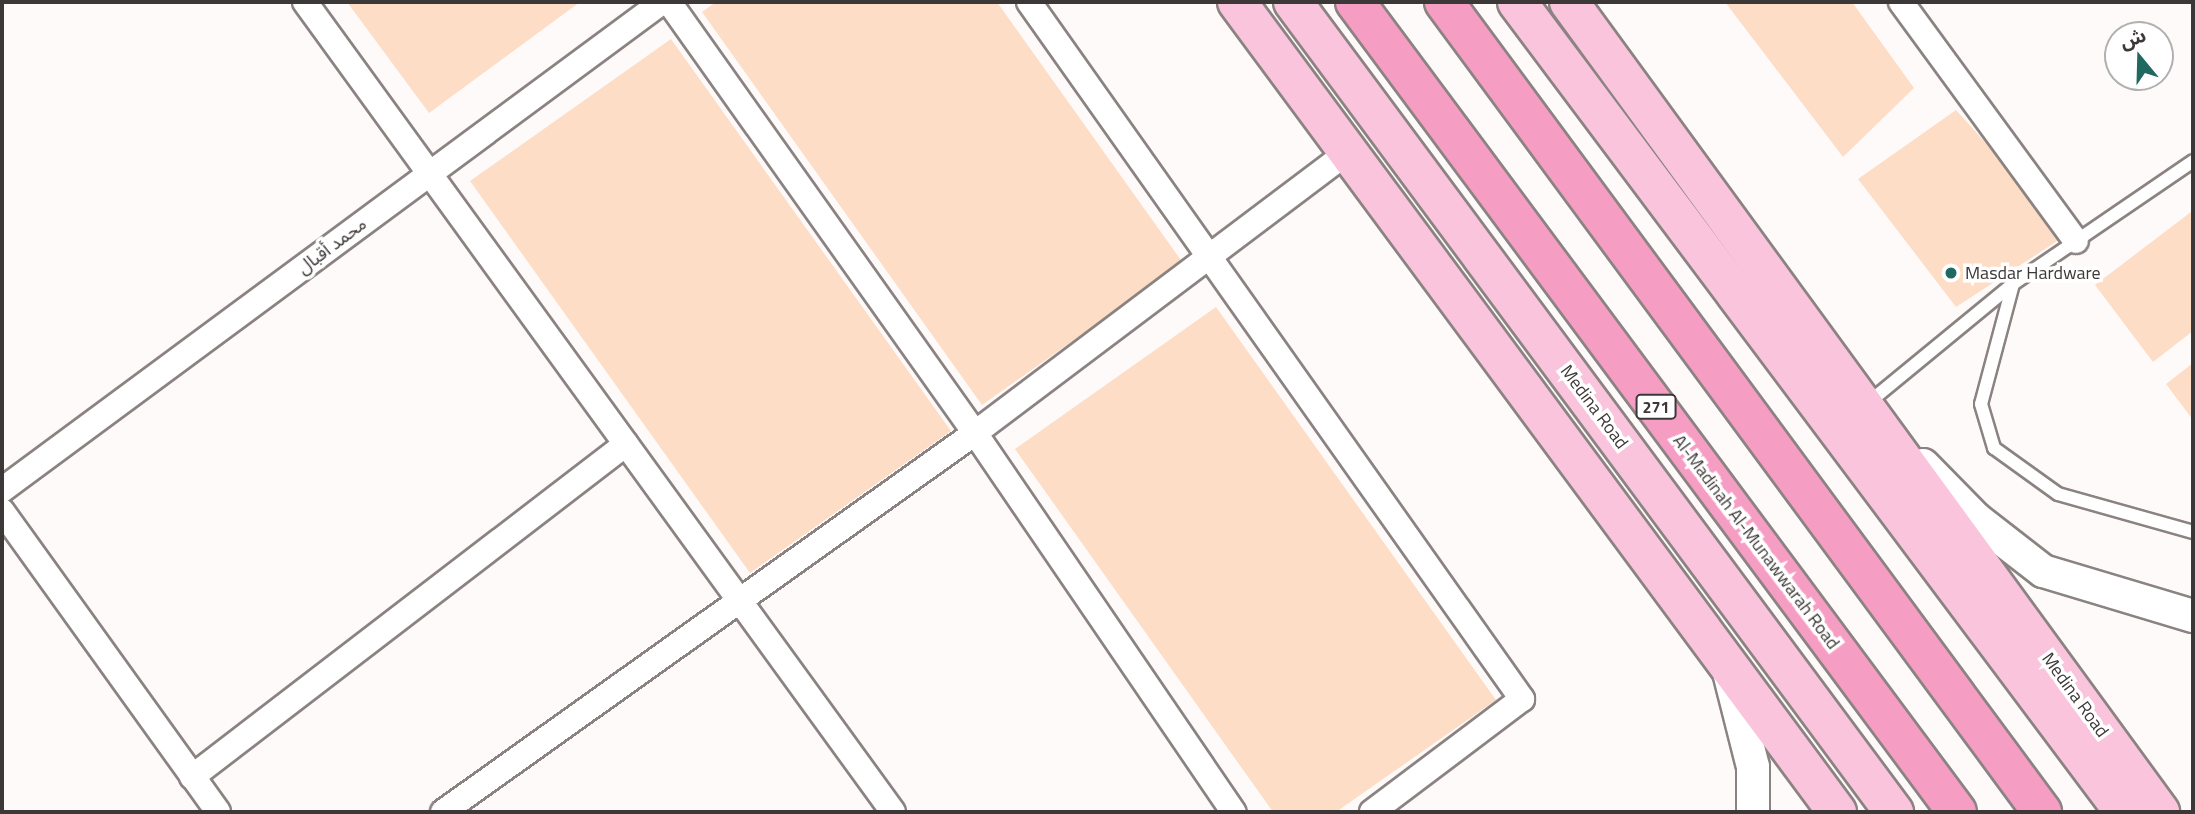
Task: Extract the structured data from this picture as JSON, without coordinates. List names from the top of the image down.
{
  "streets": {
    "highway": ["271", "Al-Madinah Al-Munawwarah Road"],
    "main road": ["Medina Road"],
    "street": ["محمد أقبال"]
  },
  "places": ["Masdar Hardware"],
  "north": "top"
}
